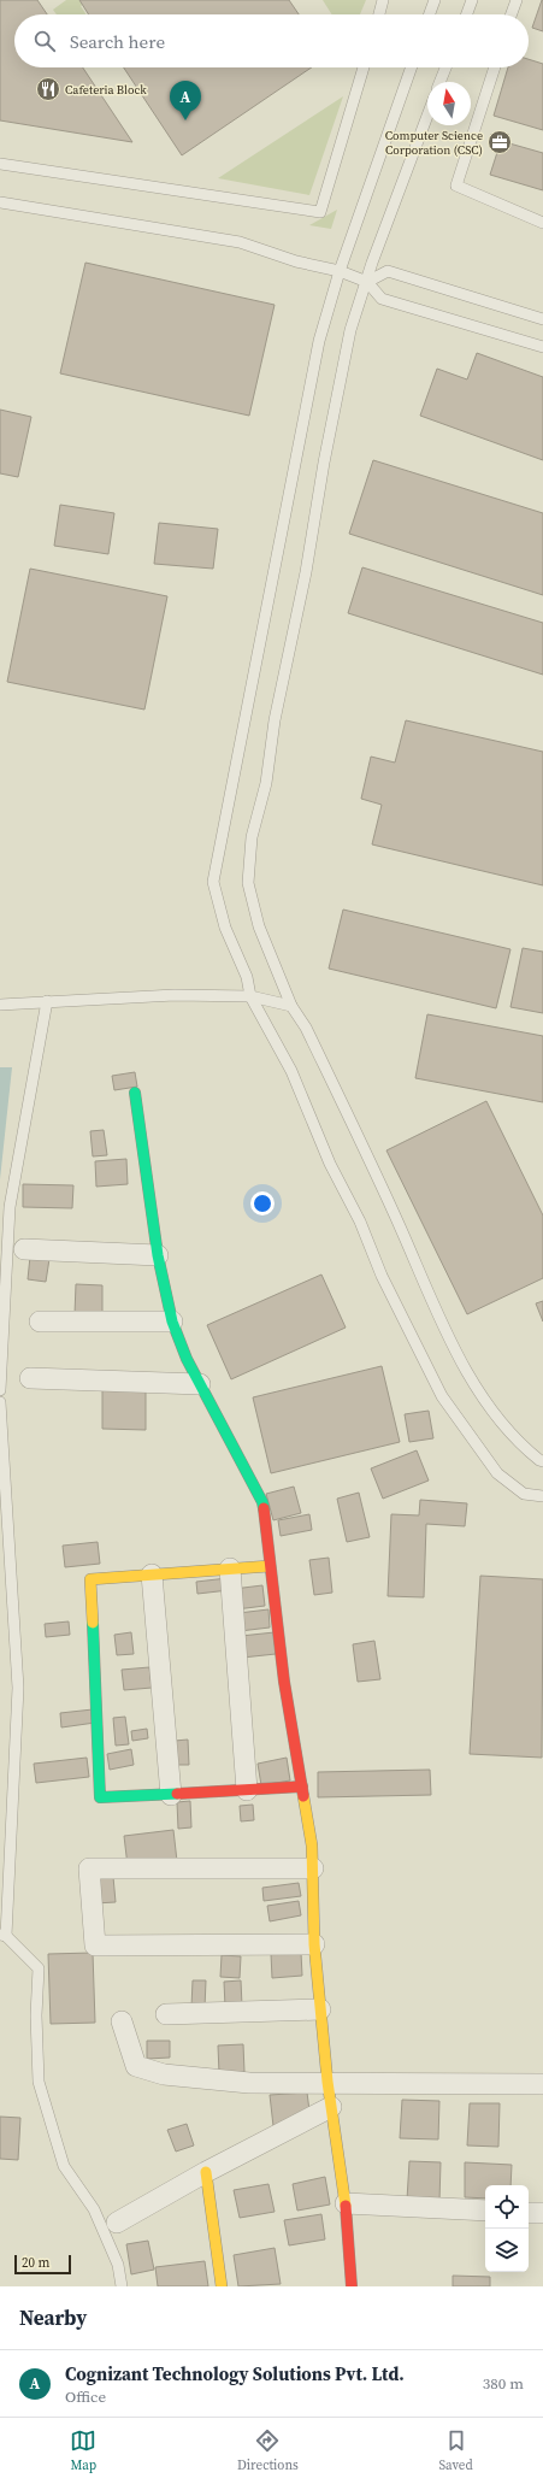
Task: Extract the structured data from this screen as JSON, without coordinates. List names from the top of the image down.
{
  "places": {
    "restaurant": ["Cafeteria Block"],
    "office": ["Computer Science Corporation (CSC)"]
  },
  "scale_bar": "20 m",
  "north": "top",
  "page": {
    "search": "Search here",
    "pins": "A",
    "scale": "20 m",
    "heading": "Nearby",
    "list": [
      {
        "mark": "A",
        "name": "Cognizant Technology Solutions Pvt. Ltd.",
        "note": "Office",
        "value": "380 m"
      }
    ],
    "nav": ["Map", "Directions", "Saved"]
  }
}
